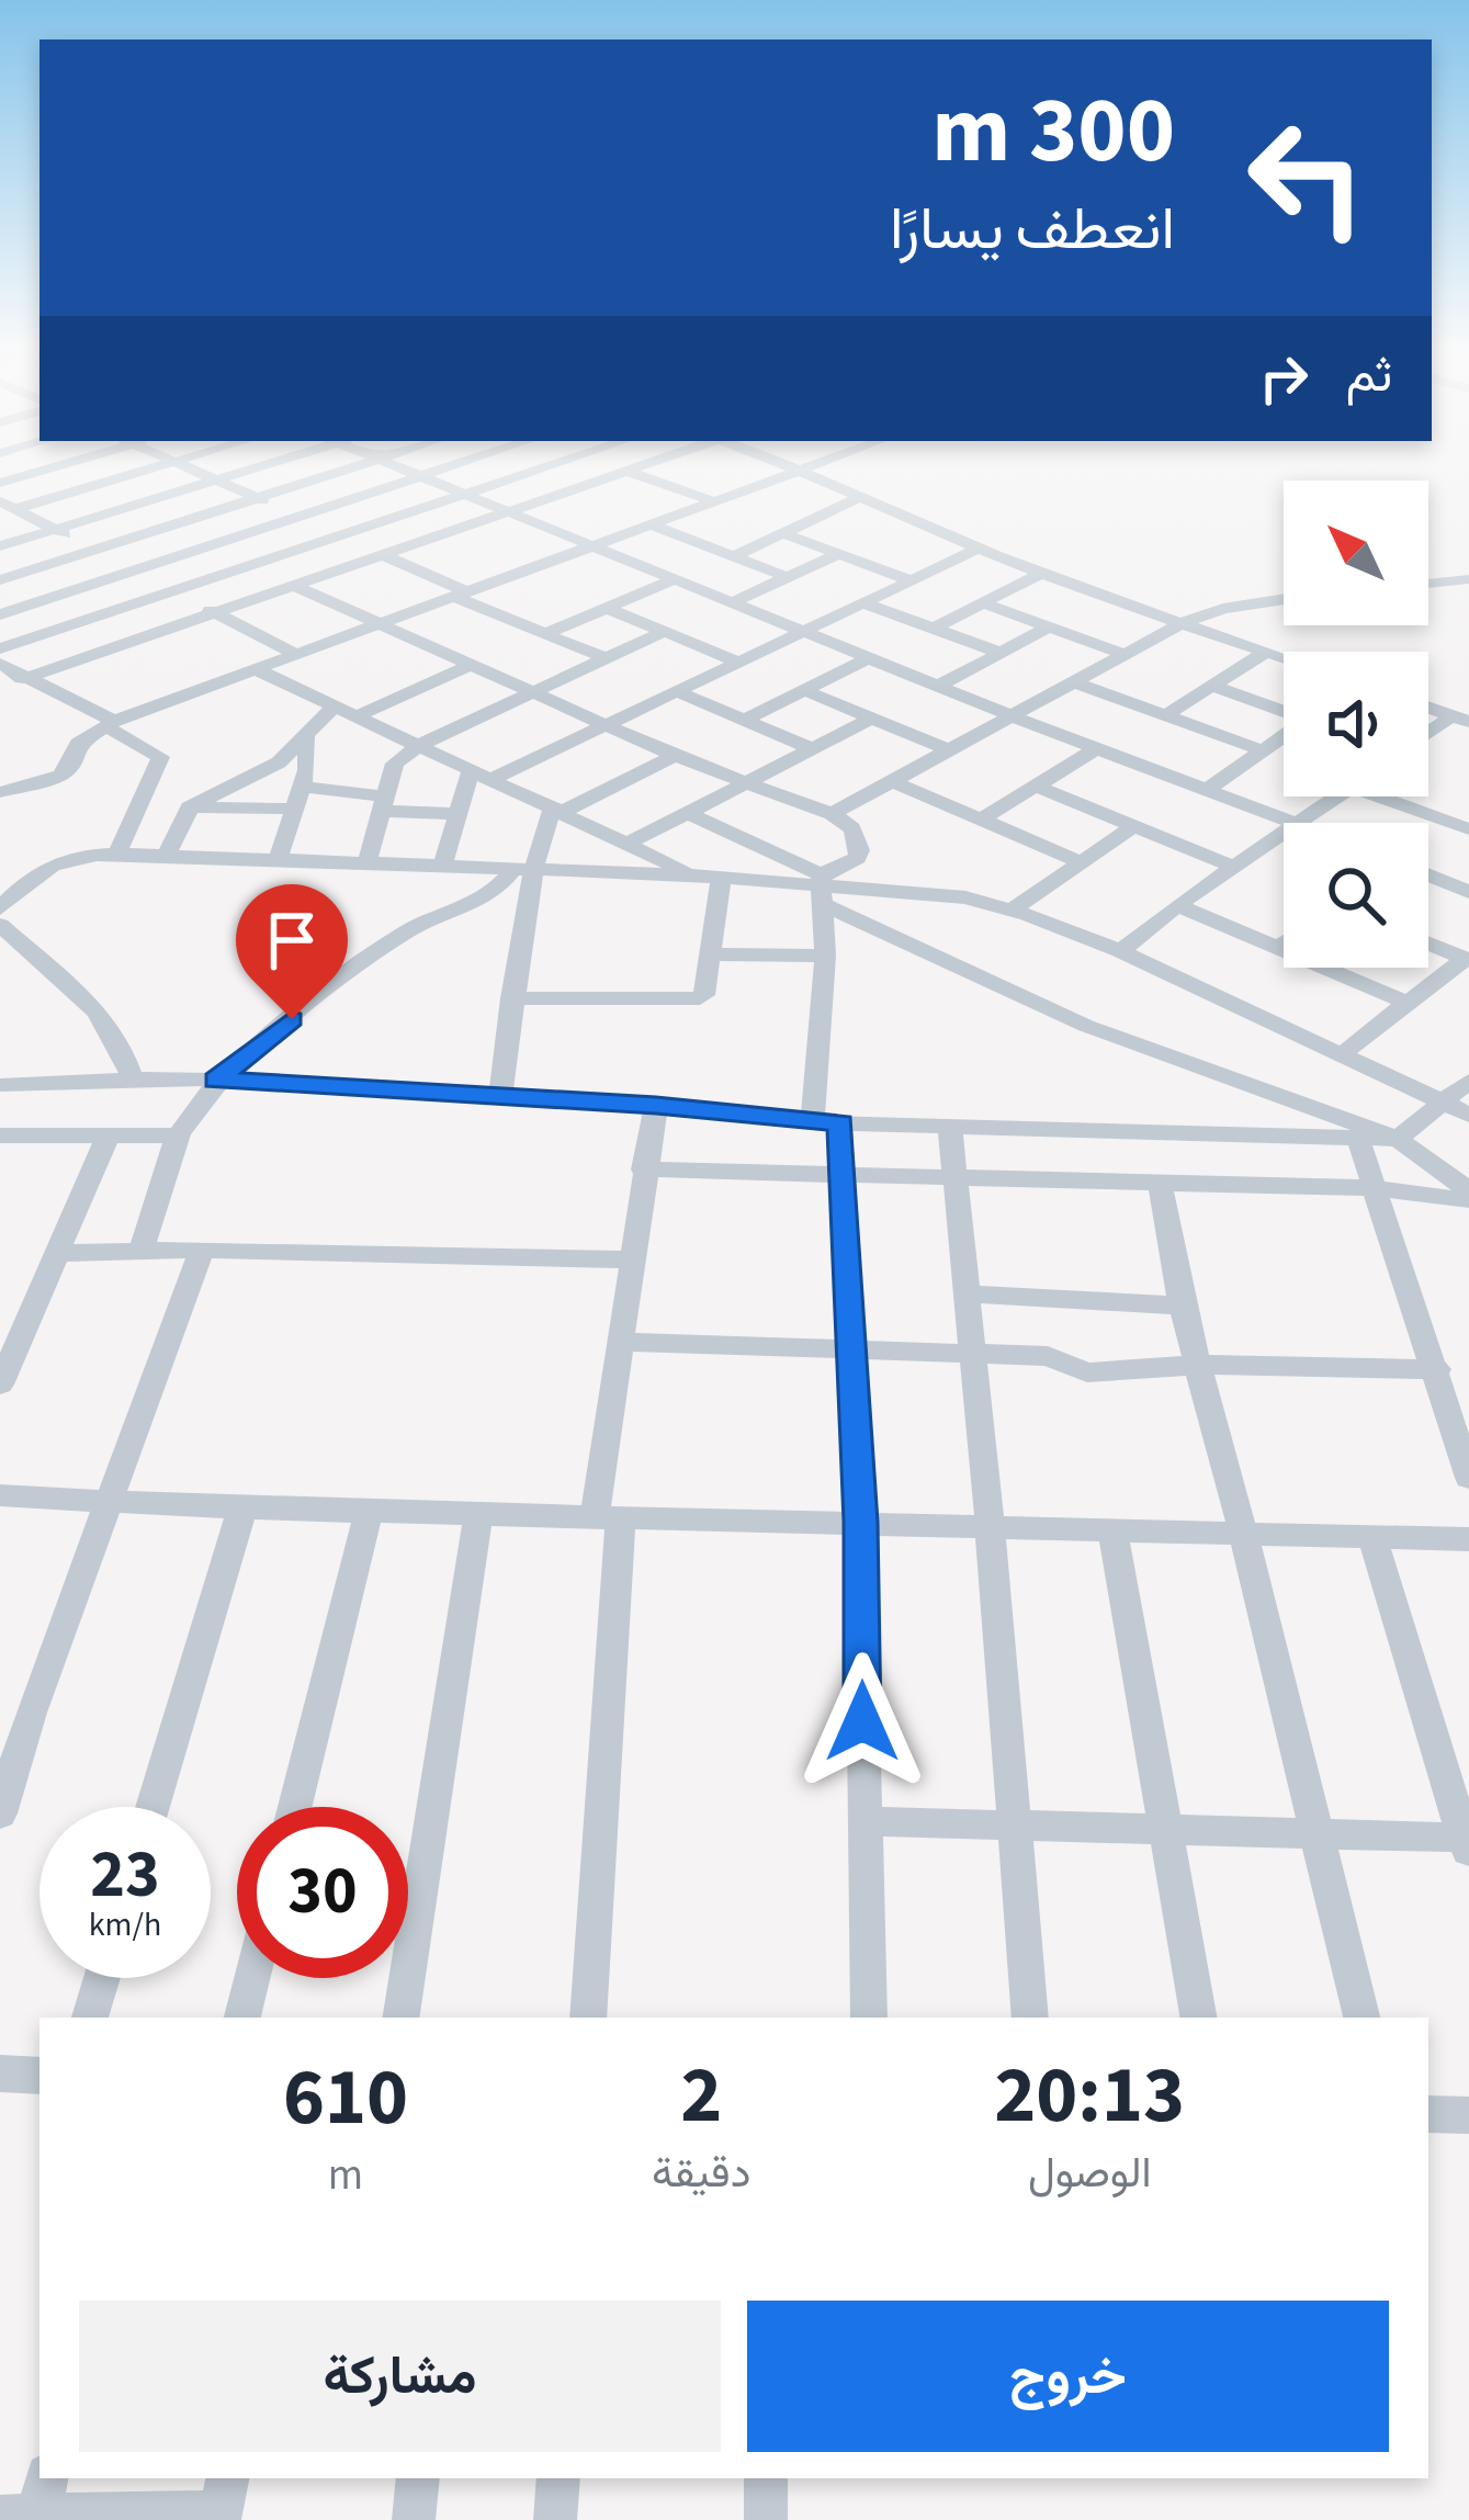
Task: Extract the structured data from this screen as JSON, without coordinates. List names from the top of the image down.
{
  "north": "top left",
  "page": {
    "turn": ["300 m", "انعطف يسارًا"],
    "then": "ثم",
    "speed": "23 km/h",
    "limit": "30",
    "eta": [
      "20:13",
      "الوصول",
      "2",
      "دقيقة",
      "610",
      "m"
    ],
    "buttons": ["خروج", "مشاركة"]
  }
}
